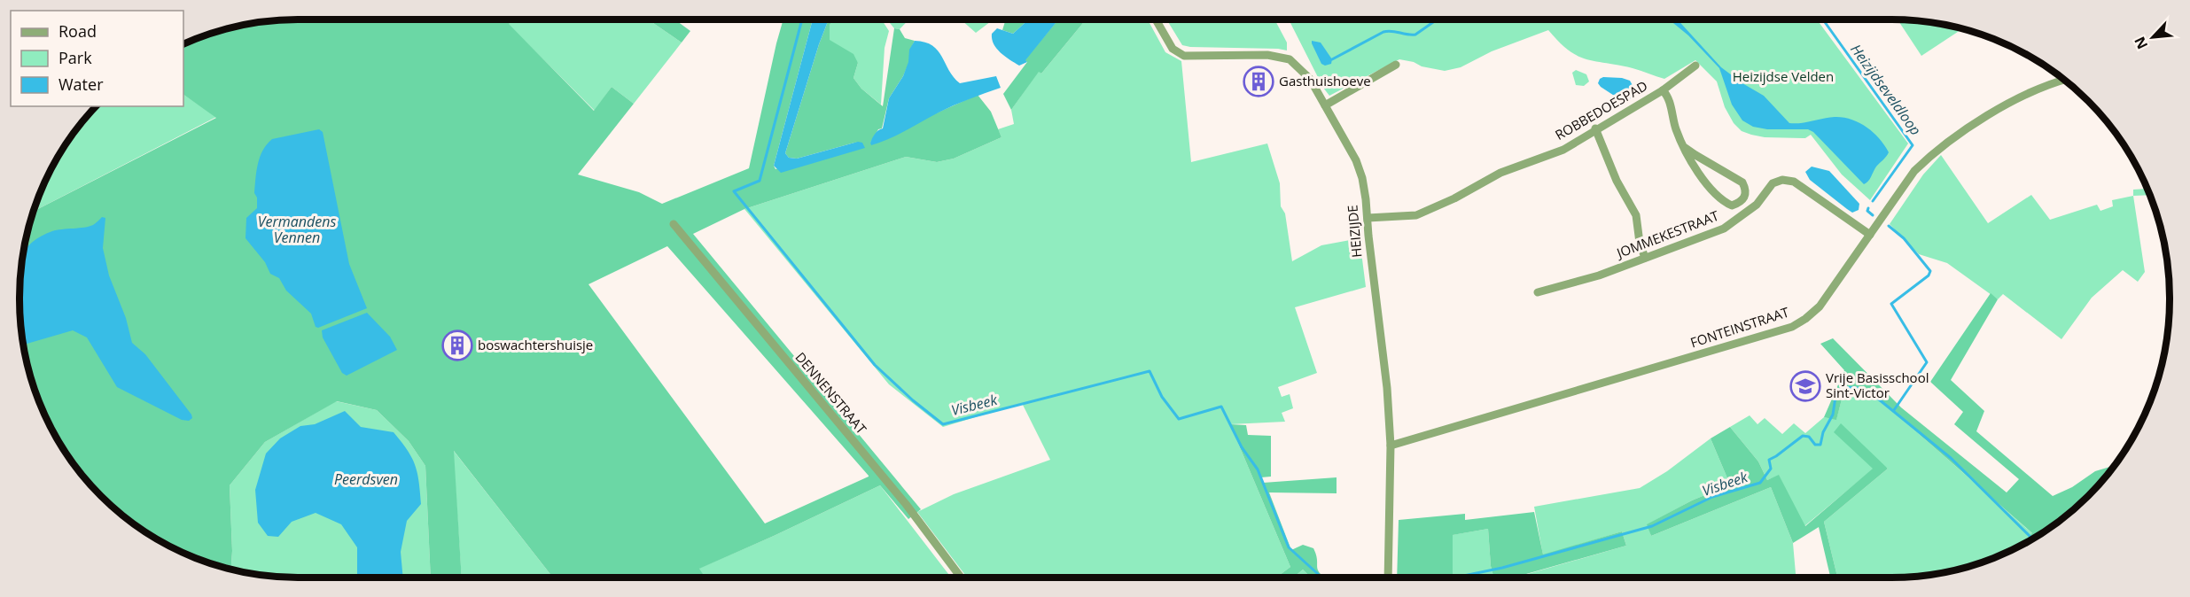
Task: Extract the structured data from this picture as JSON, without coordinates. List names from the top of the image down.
{
  "streets": {
    "street": [
      "ROBBEDOESPAD",
      "HEIZIJDE",
      "JOMMEKESTRAAT",
      "FONTEINSTRAAT",
      "DENNENSTRAAT"
    ]
  },
  "crossings": [
    ["ROBBEDOESPAD", "HEIZIJDE"],
    ["HEIZIJDE", "FONTEINSTRAAT"],
    ["JOMMEKESTRAAT", "FONTEINSTRAAT"]
  ],
  "water": [
    "Heizijdseveldloop",
    "Vermandens Vennen",
    "Visbeek",
    "Peerdsven"
  ],
  "parks": ["Heizijdse Velden"],
  "places": {
    "building": ["Gasthuishoeve", "boswachtershuisje"],
    "school or university": ["Vrije Basisschool Sint-Victor"]
  },
  "legend": ["Road", "Park", "Water"],
  "north": "bottom left"
}
